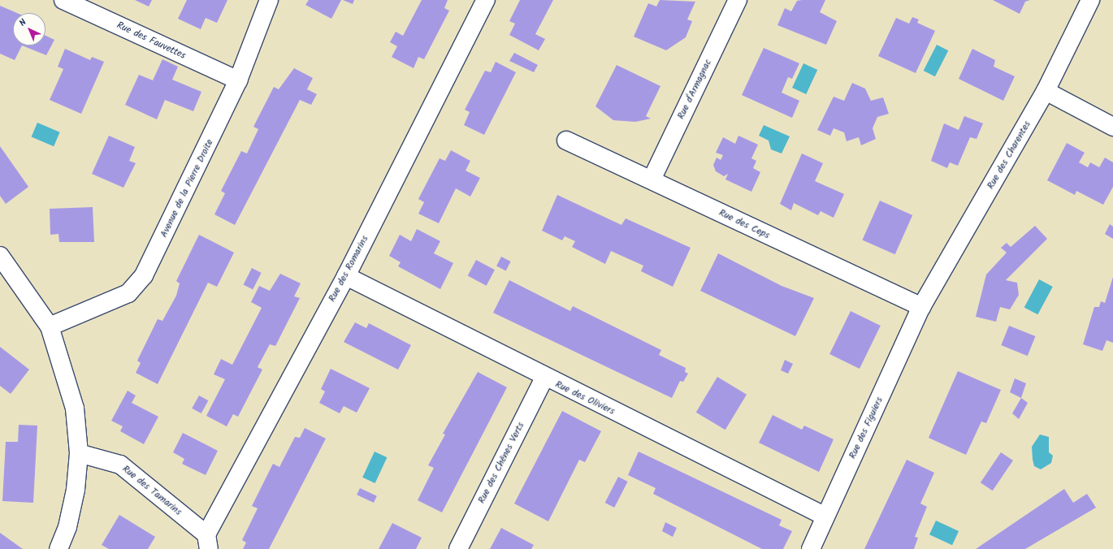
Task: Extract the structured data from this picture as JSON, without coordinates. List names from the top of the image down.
{
  "streets": {
    "street": [
      "Rue des Fauvettes",
      "Rue d'Armagnac",
      "Rue des Charentes",
      "Avenue de la Pierre Droite",
      "Rue des Ceps",
      "Rue des Romarins",
      "Rue des Oliviers",
      "Rue des Figuiers",
      "Rue des Chênes Verts",
      "Rue des Tamarins"
    ]
  },
  "crossings": [
    ["Rue des Fauvettes", "Avenue de la Pierre Droite"],
    ["Rue d'Armagnac", "Rue des Ceps"],
    ["Rue des Charentes", "Rue des Ceps"],
    ["Rue des Charentes", "Rue des Figuiers"],
    ["Rue des Ceps", "Rue des Figuiers"],
    ["Rue des Romarins", "Rue des Oliviers"],
    ["Rue des Romarins", "Rue des Tamarins"],
    ["Rue des Oliviers", "Rue des Figuiers"],
    ["Rue des Oliviers", "Rue des Chênes Verts"]
  ],
  "north": "top left"
}
